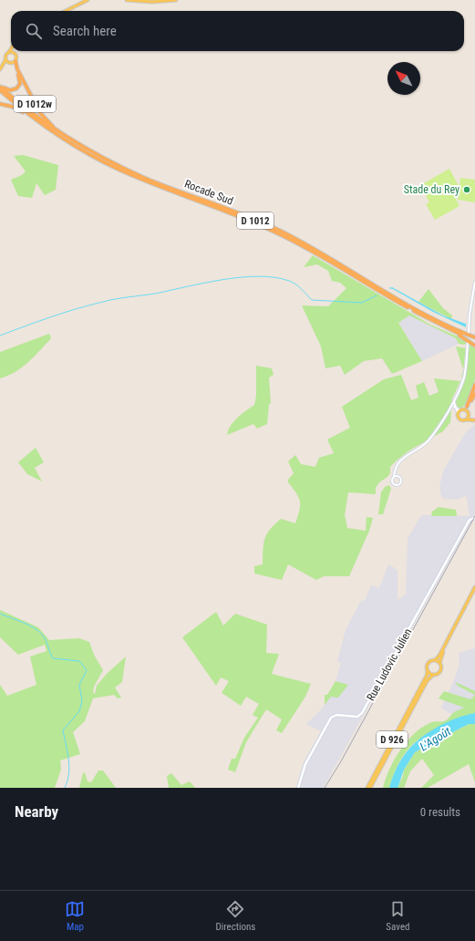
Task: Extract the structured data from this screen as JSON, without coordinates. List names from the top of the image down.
{
  "streets": {
    "highway": ["D 1012w", "Rocade Sud", "D 1012"],
    "main road": ["Rue Ludovic Julien", "D 926"]
  },
  "crossings": [
    ["D 1012w", "Rocade Sud"]
  ],
  "water": ["L'Agoût"],
  "places": ["Stade du Rey"],
  "north": "top left",
  "page": {
    "search": "Search here",
    "heading": ["Nearby", "0 results"],
    "nav": ["Map", "Directions", "Saved"]
  }
}
